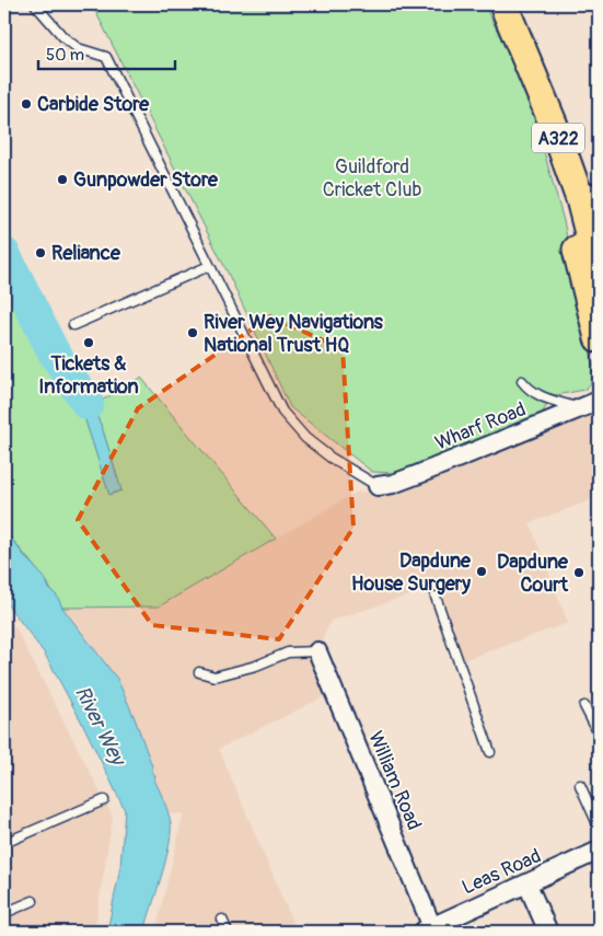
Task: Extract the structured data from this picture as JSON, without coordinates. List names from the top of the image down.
{
  "streets": {
    "main road": ["A322"],
    "street": ["Wharf Road", "William Road", "Leas Road"]
  },
  "crossings": [
    ["William Road", "Leas Road"]
  ],
  "water": ["River Wey"],
  "parks": ["Guildford Cricket Club"],
  "places": [
    "Carbide Store",
    "Gunpowder Store",
    "Reliance",
    "River Wey Navigations National Trust HQ",
    "Tickets & Information",
    "Dapdune House Surgery",
    "Dapdune Court"
  ],
  "scale_bar": "50 m"
}
